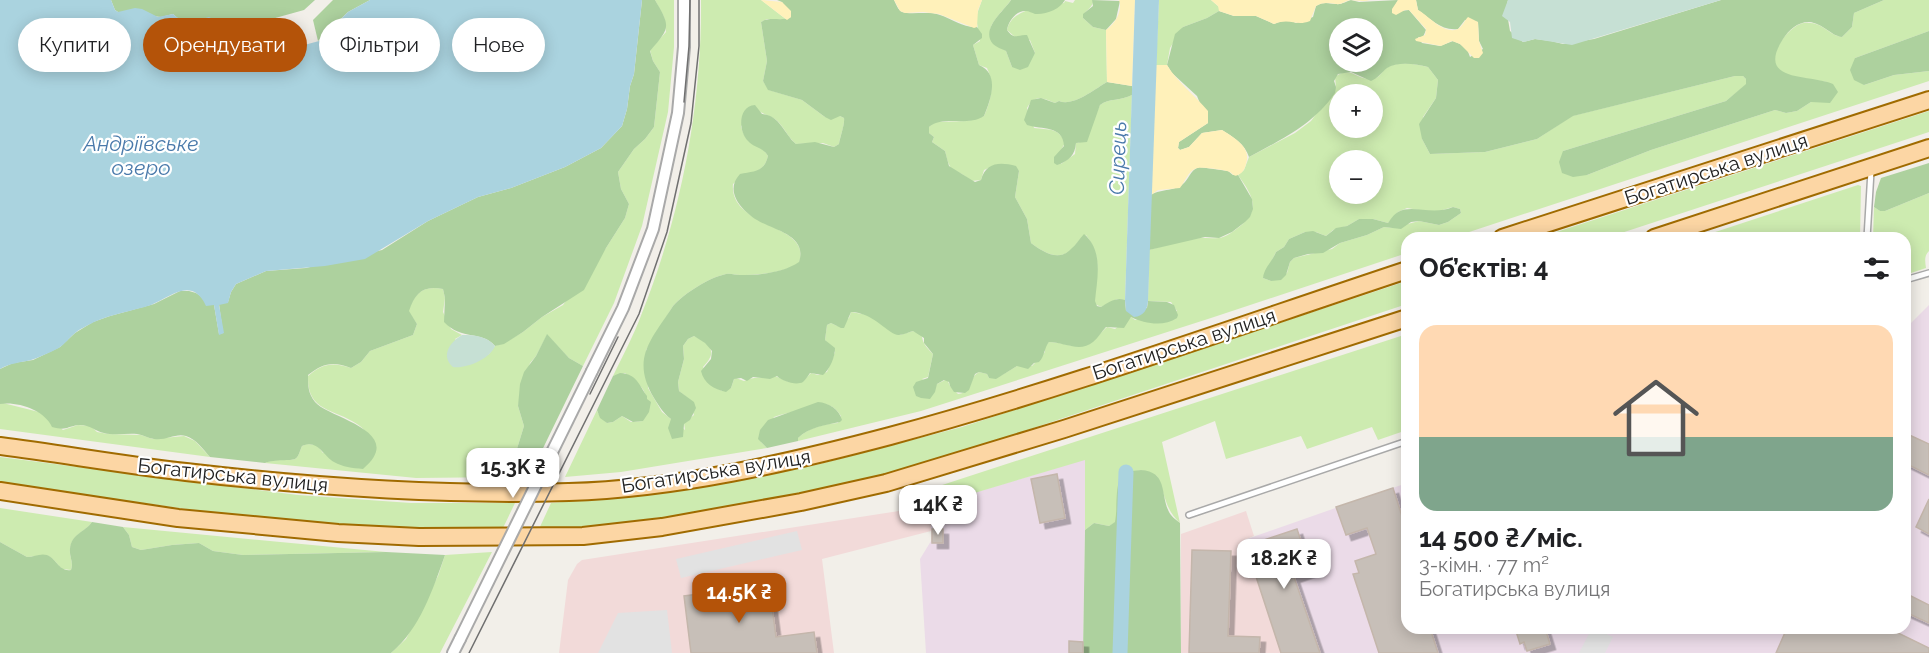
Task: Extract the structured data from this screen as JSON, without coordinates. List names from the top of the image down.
{
  "streets": {
    "main road": ["Богатирська вулиця"]
  },
  "water": ["Андріївське озеро", "Сирець"],
  "page": {
    "map_buttons": ["+", "−"],
    "chip": [
      "Купити",
      "Орендувати",
      "Фільтри",
      "Нове"
    ],
    "heading": "Об’єктів: 4",
    "list": [
      {
        "name": "14 500 ₴/міс.",
        "note": "3-кімн. · 77 m² · Богатирська вулиця"
      }
    ],
    "price": [
      "15.3K ₴",
      "14K ₴",
      "18.2K ₴",
      "14.5K ₴"
    ]
  }
}
